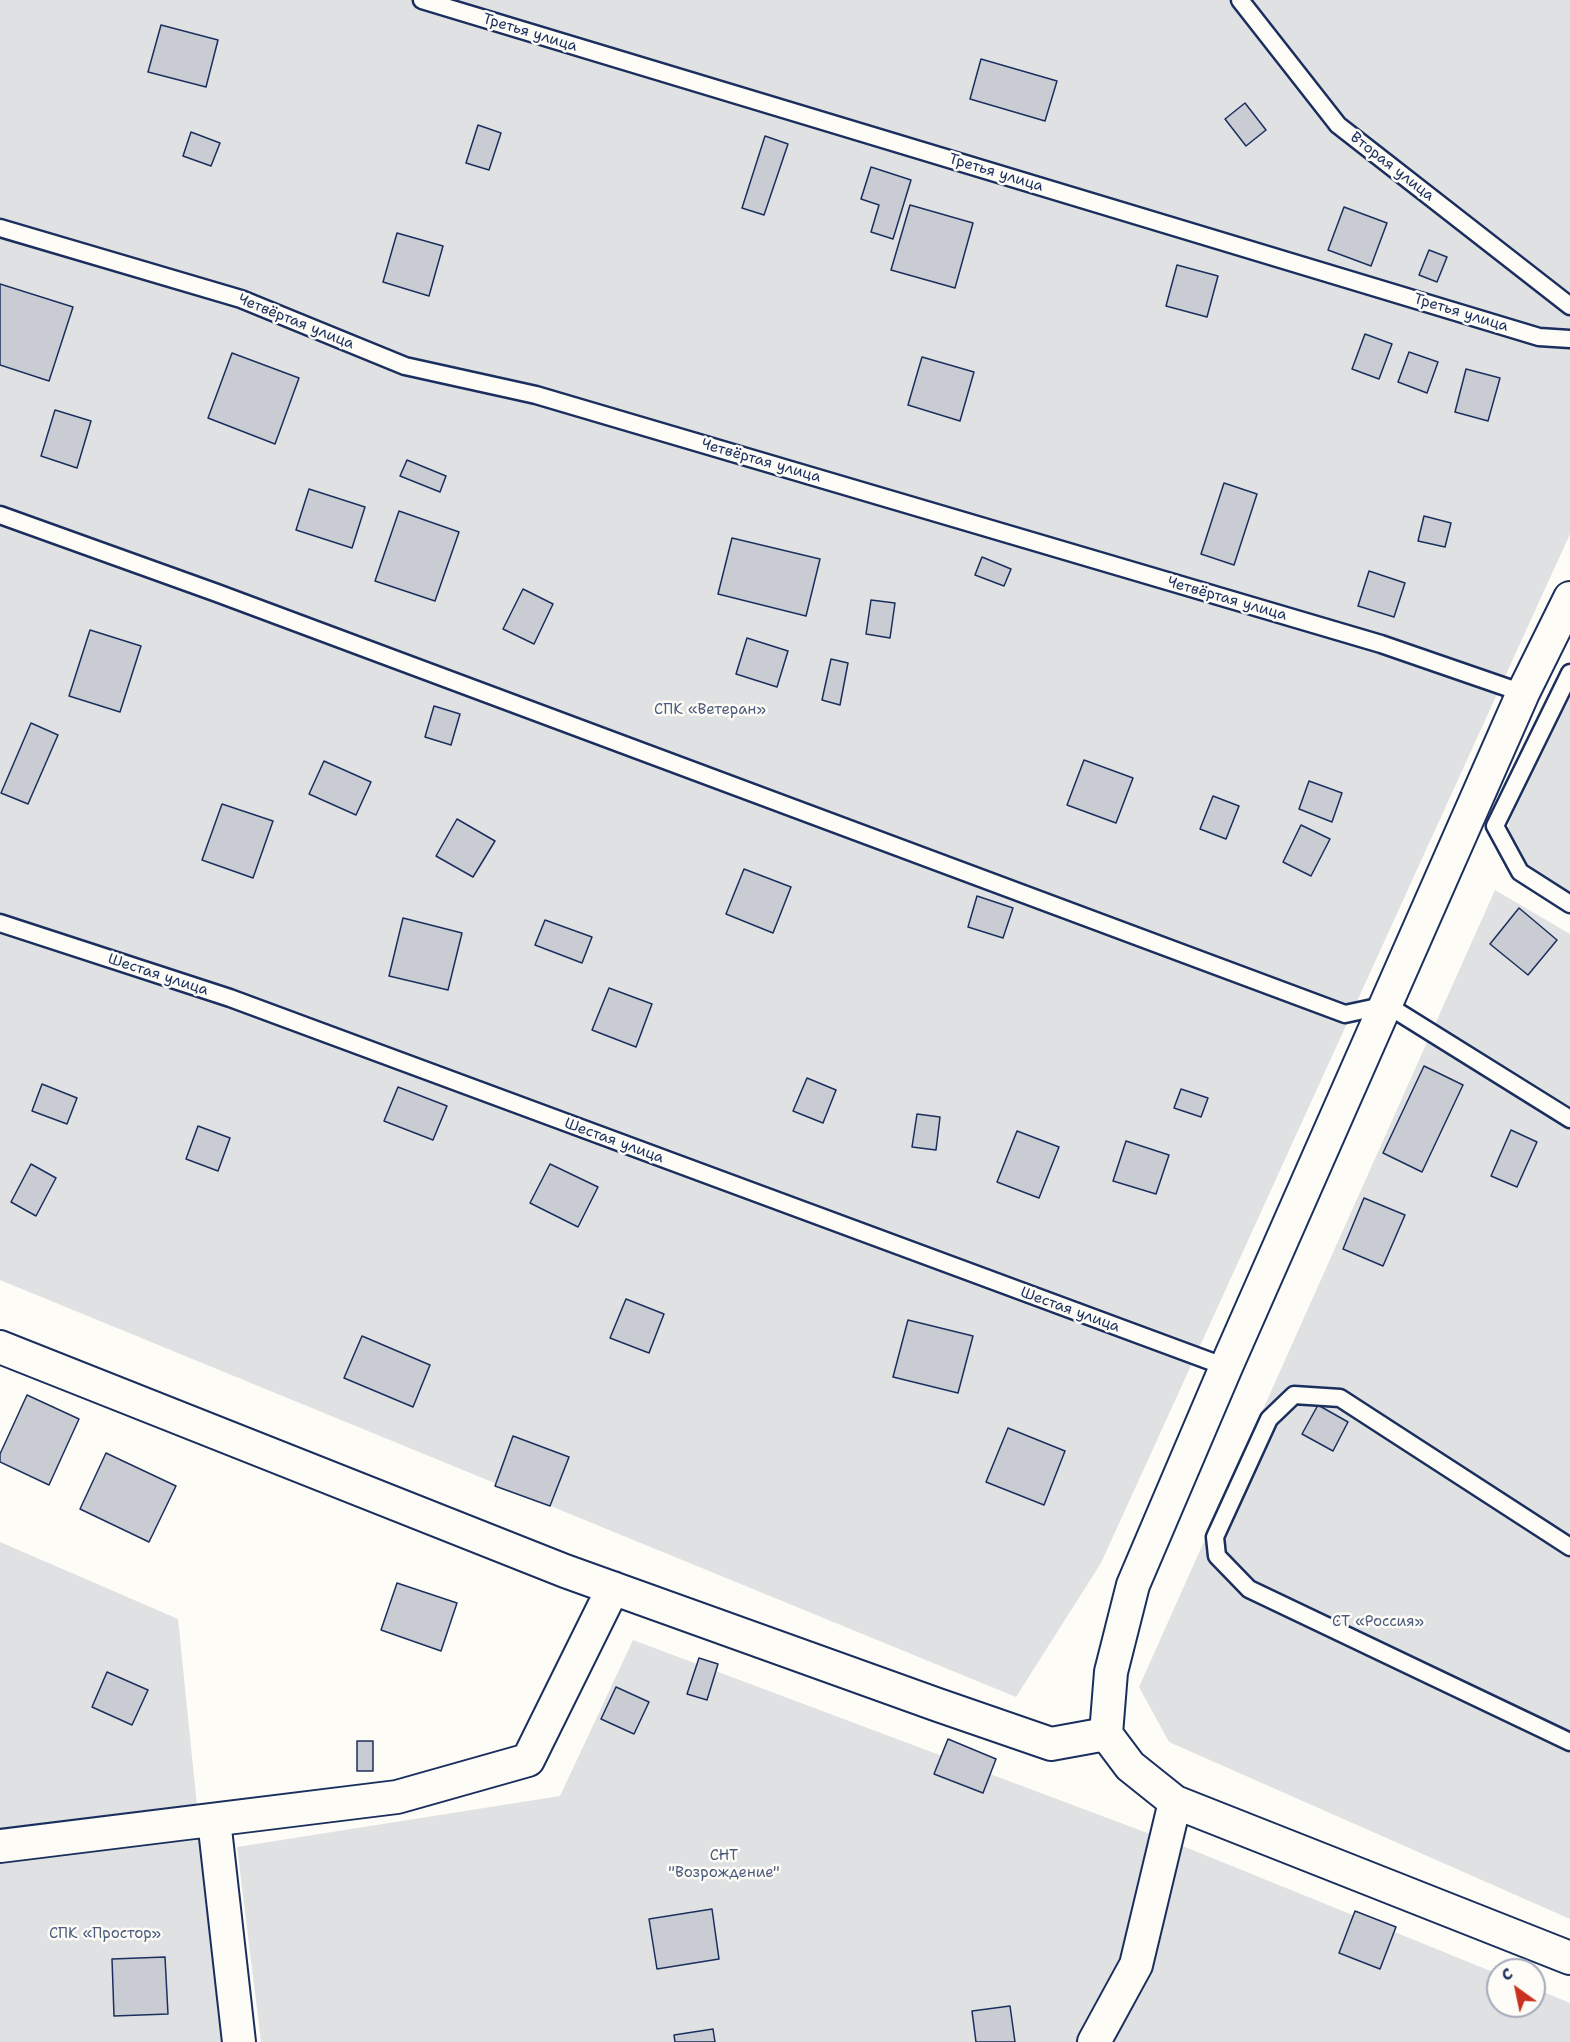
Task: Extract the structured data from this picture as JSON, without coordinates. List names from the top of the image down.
{
  "streets": {
    "lane": [
      "Третья улица",
      "Вторая улица",
      "Четвёртая улица",
      "Шестая улица"
    ]
  },
  "parks": [
    "СПК «Ветеран»",
    "СТ «Россия»",
    "СНТ \"Возрождение\"",
    "СПК «Простор»"
  ],
  "north": "top left"
}
